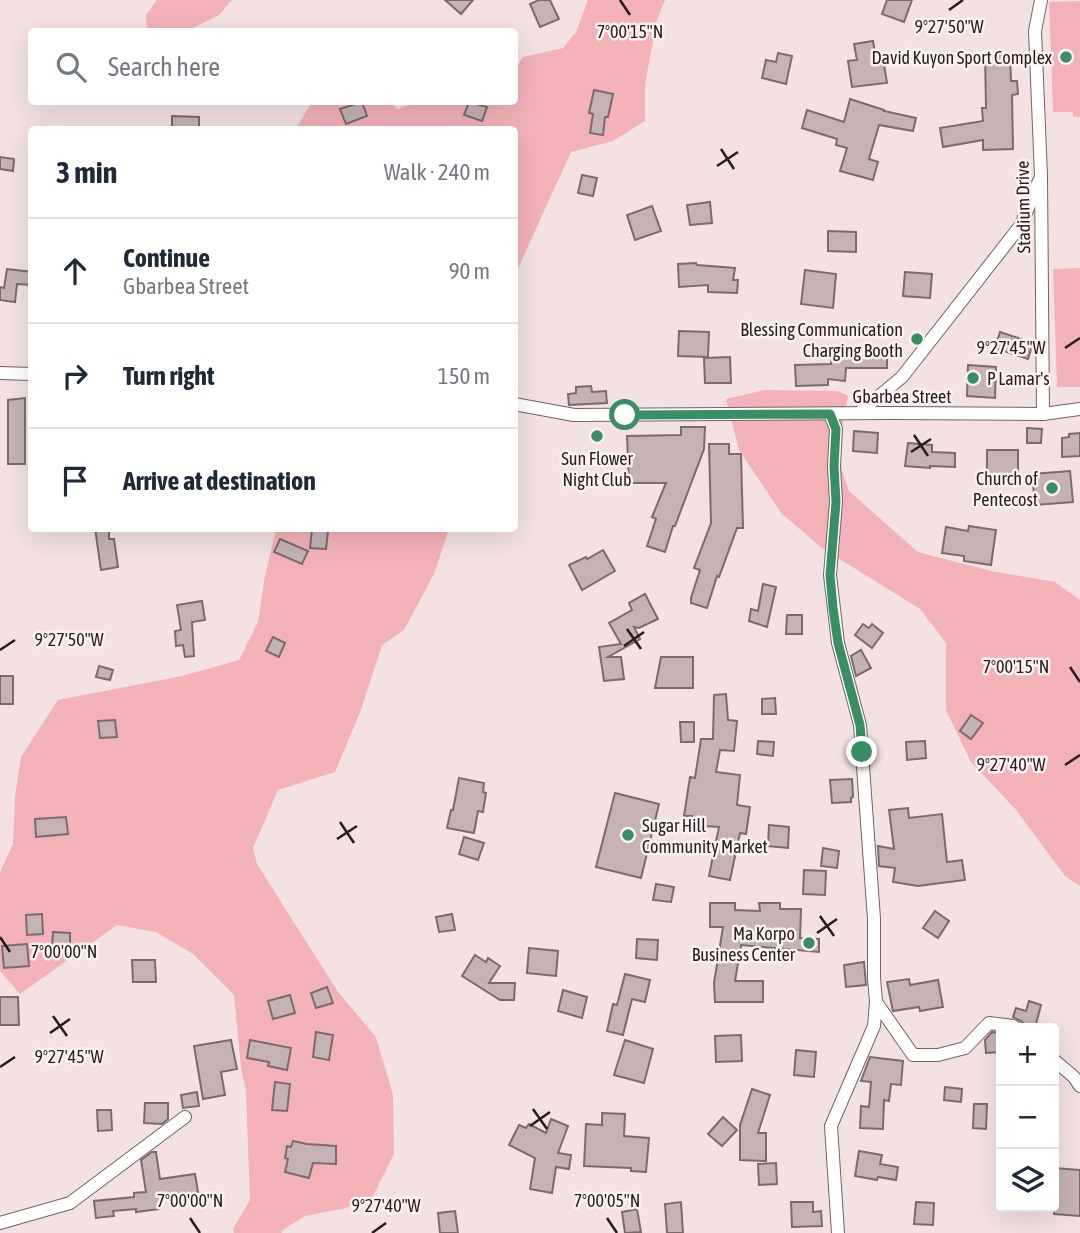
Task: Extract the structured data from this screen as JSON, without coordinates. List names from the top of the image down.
{
  "streets": {
    "street": ["Stadium Drive", "Gbarbea Street"]
  },
  "crossings": [
    ["Stadium Drive", "Gbarbea Street"]
  ],
  "places": [
    "David Kuyon Sport Complex",
    "Blessing Communication Charging Booth",
    "P Lamar's",
    "Sun Flower Night Club",
    "Church of Pentecost",
    "Sugar Hill Community Market",
    "Ma Korpo Business Center"
  ],
  "page": {
    "search": "Search here",
    "heading": ["3 min", "Walk · 240 m"],
    "list": [
      ["Continue", "Gbarbea Street", "90 m"],
      ["Turn right", "150 m"],
      "Arrive at destination"
    ],
    "map_buttons": ["+", "−"]
  },
  "coordinates": [
    "9°27'50\"W",
    "7°00'15\"N",
    "9°27'45\"W",
    "9°27'40\"W",
    "7°00'00\"N",
    "7°00'05\"N"
  ]
}
